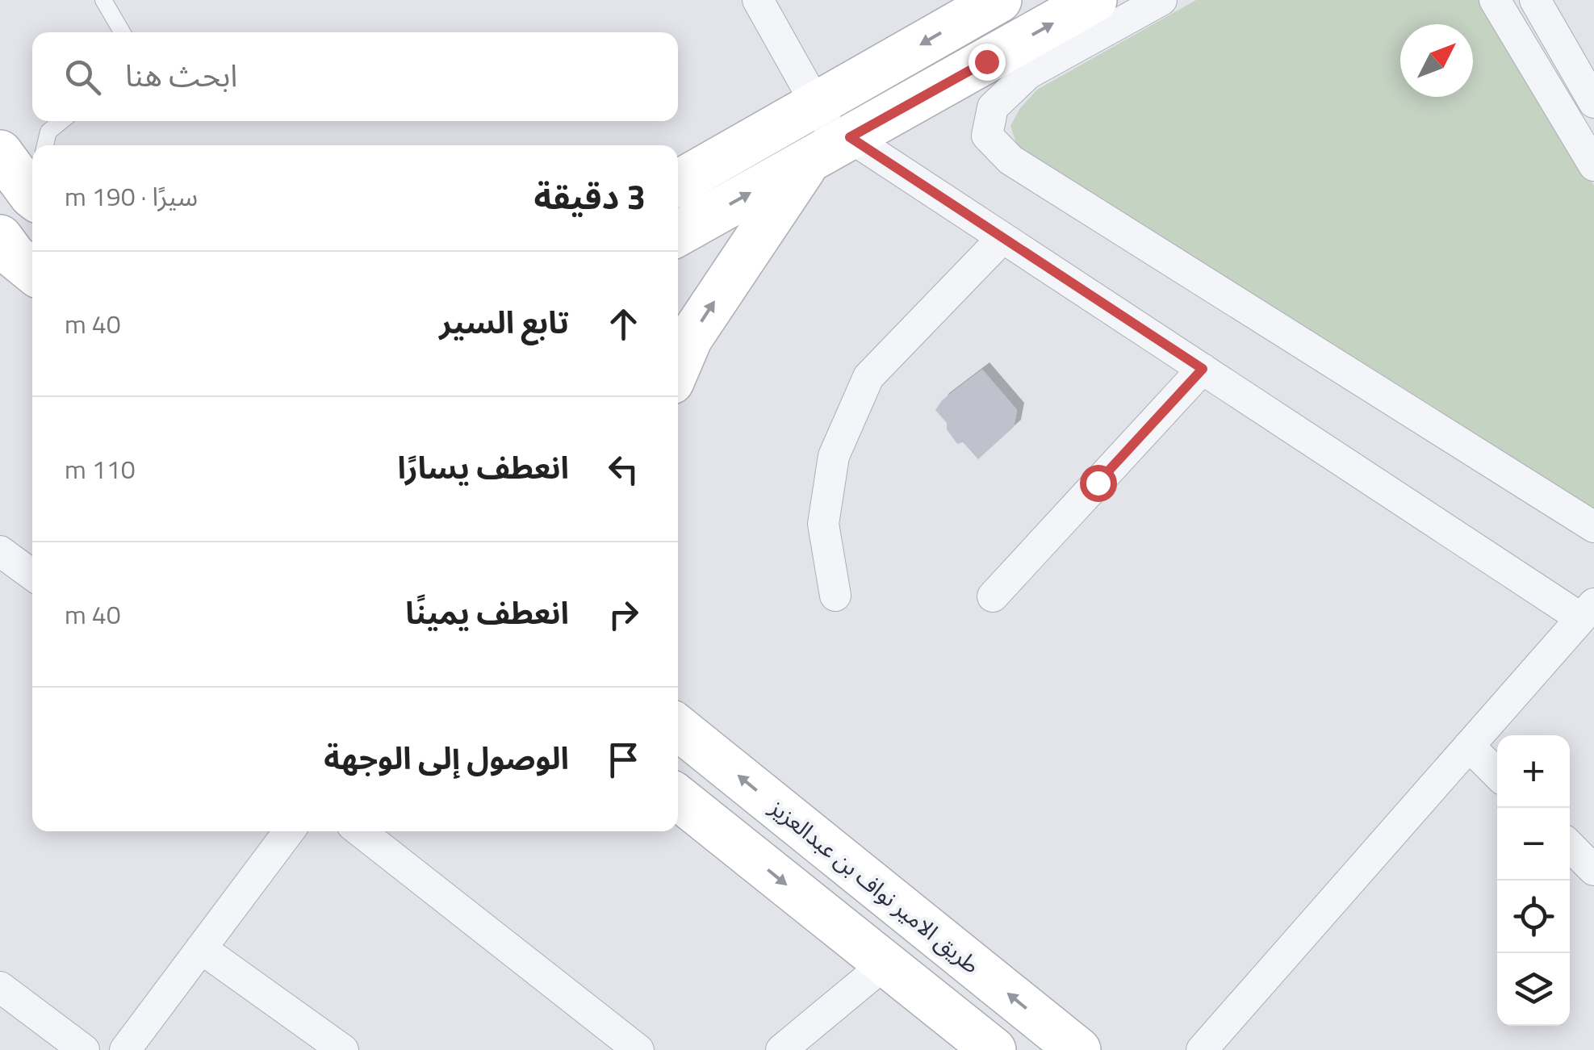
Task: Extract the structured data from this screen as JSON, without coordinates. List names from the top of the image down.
{
  "streets": {
    "street": ["طريق الامير نواف بن عبدالعزيز"]
  },
  "north": "top right",
  "page": {
    "search": "ابحث هنا",
    "heading": ["3 دقيقة", "سيرًا · 190 m"],
    "list": [
      ["تابع السير", "40 m"],
      ["انعطف يسارًا", "110 m"],
      ["انعطف يمينًا", "40 m"],
      "الوصول إلى الوجهة"
    ],
    "map_buttons": ["+", "−"]
  }
}
